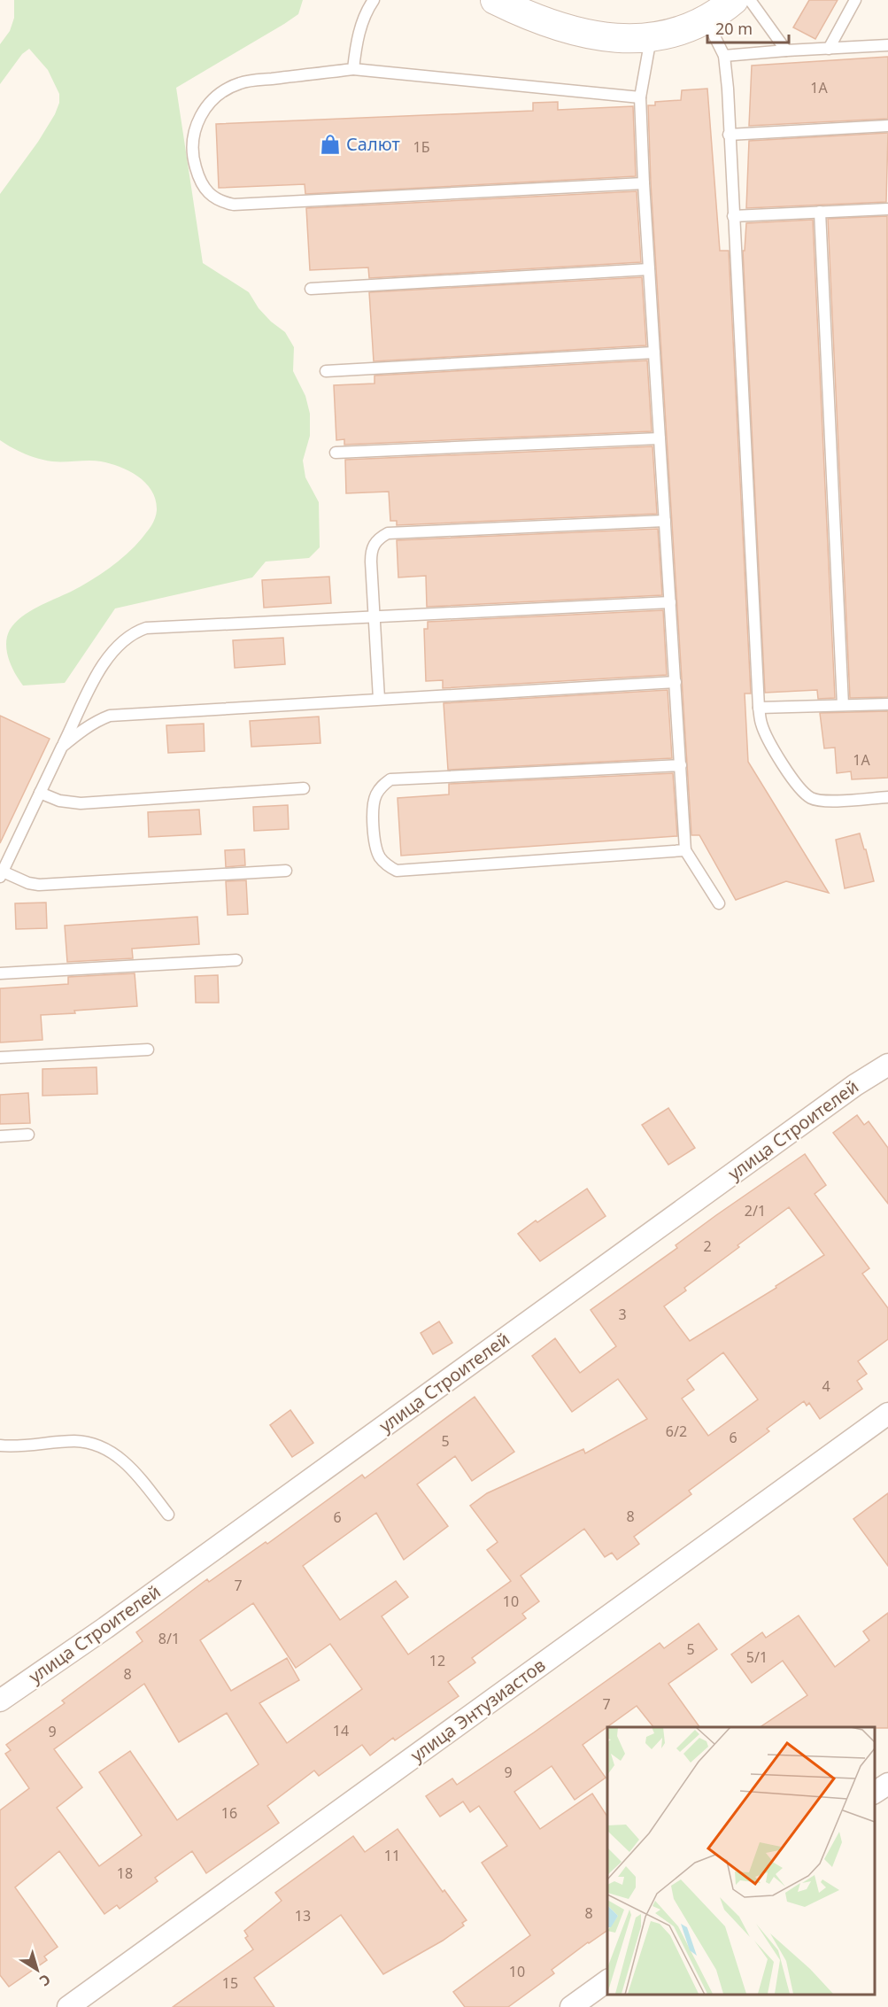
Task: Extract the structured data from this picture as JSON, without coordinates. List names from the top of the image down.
{
  "streets": {
    "street": ["улица Строителей", "улица Энтузиастов"]
  },
  "places": {
    "shop": ["Салют"]
  },
  "house_numbers": [
    "1А",
    "1Б",
    "1А",
    "2/1",
    "2",
    "3",
    "4",
    "6/2",
    "6",
    "5",
    "8",
    "6",
    "7",
    "10",
    "8/1",
    "5",
    "5/1",
    "12",
    "8",
    "7",
    "14",
    "9",
    "9",
    "16",
    "11",
    "18",
    "8",
    "13",
    "10",
    "15"
  ],
  "scale_bar": "20 m",
  "north": "bottom right"
}
